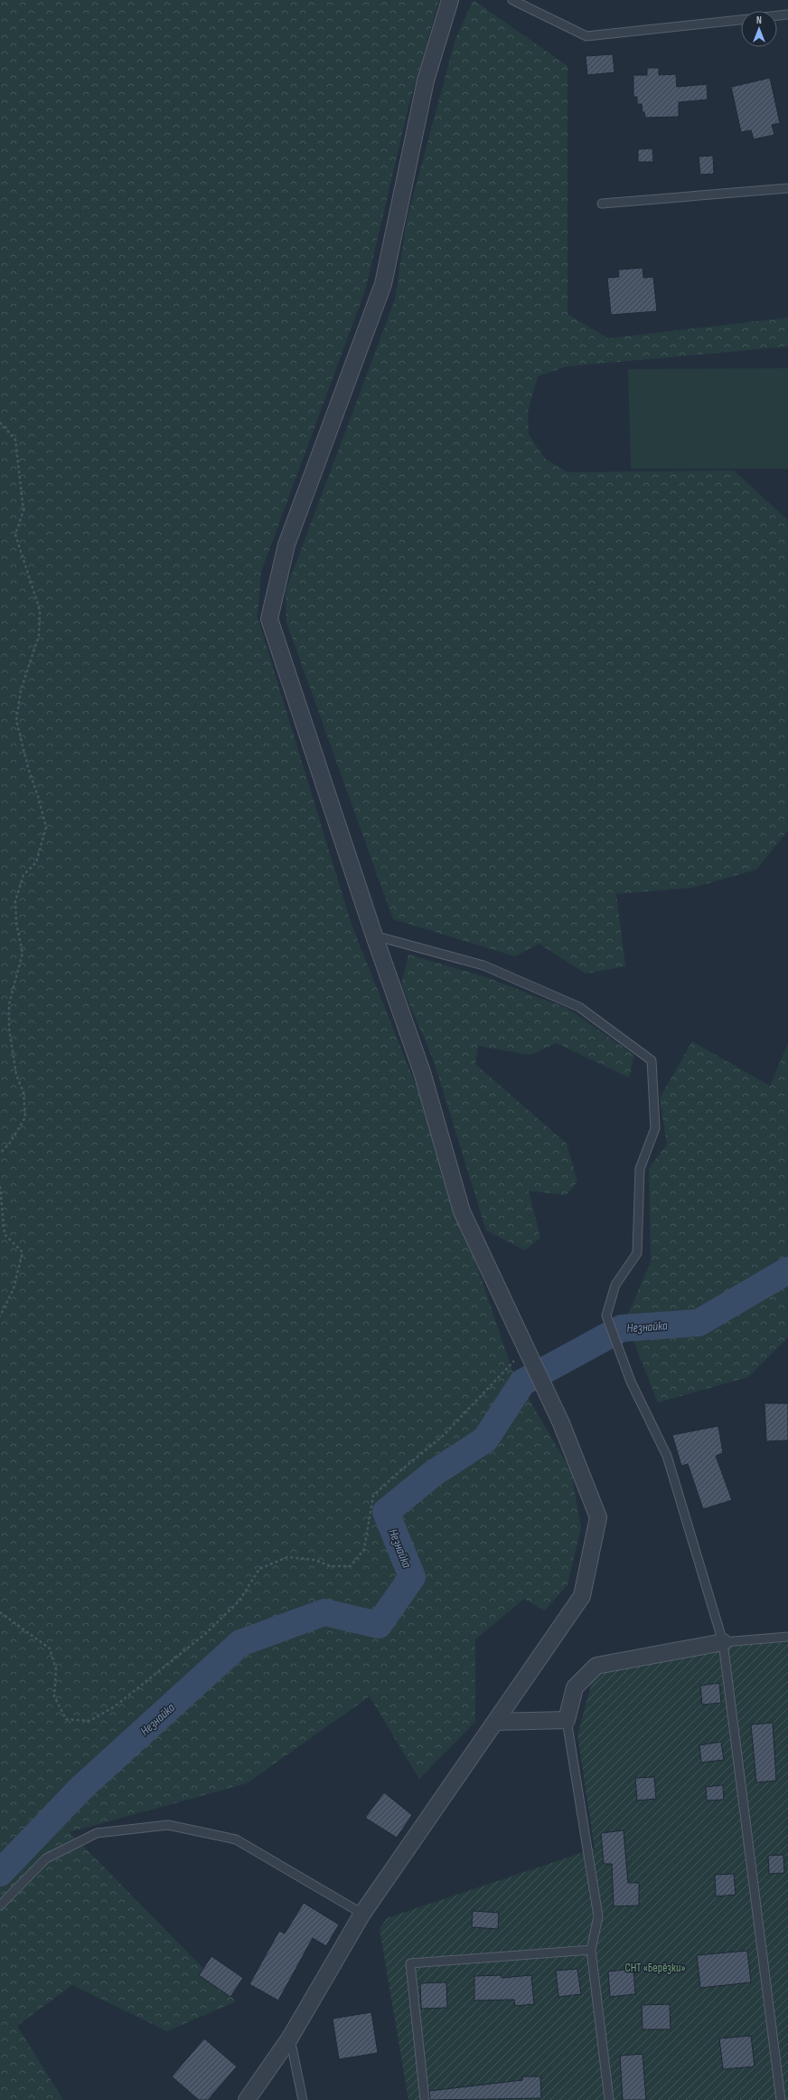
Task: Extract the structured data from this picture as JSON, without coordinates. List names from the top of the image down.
{
  "water": ["Незнайка"],
  "parks": ["СНТ «Берёзки»"],
  "north": "top"
}
